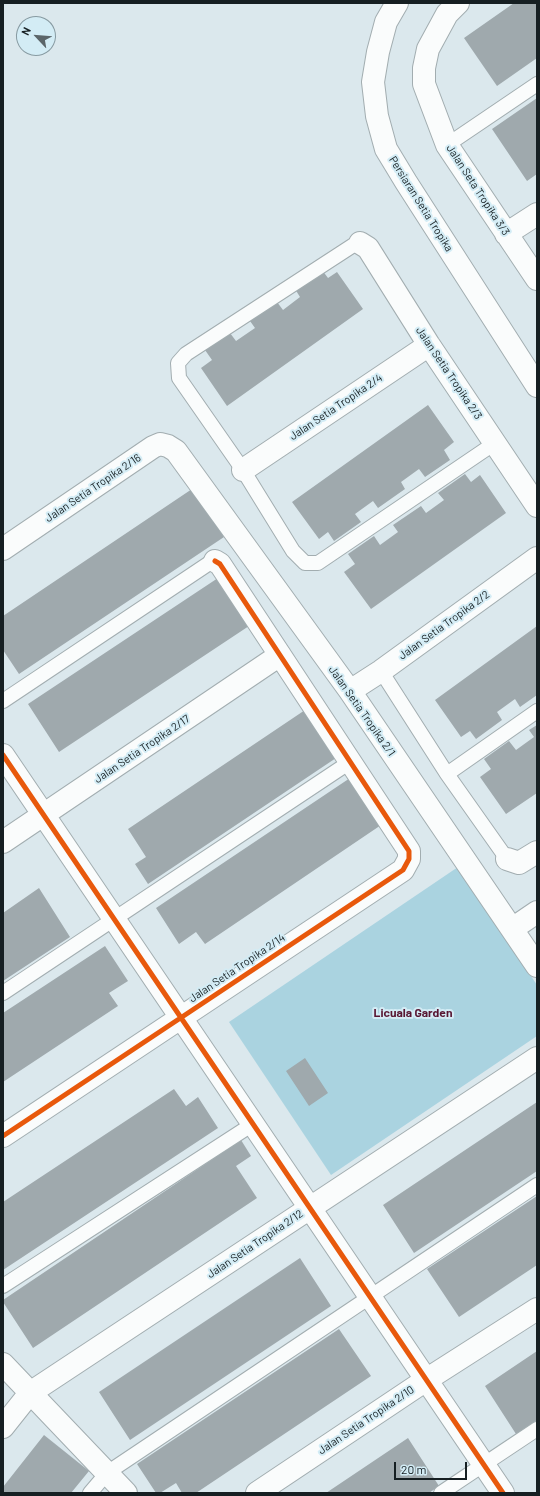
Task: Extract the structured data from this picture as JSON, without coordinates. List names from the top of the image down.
{
  "streets": {
    "street": [
      "Jalan Seta Tropika 3/3",
      "Persiaran Setia Tropika",
      "Jalan Setia Tropika 2/3",
      "Jalan Setia Tropika 2/4",
      "Jalan Setia Tropika 2/16",
      "Jalan Setia Tropika 2/2",
      "Jalan Setia Tropika 2/1",
      "Jalan Setia Tropika 2/17",
      "Jalan Setia Tropika 2/14",
      "Jalan Setia Tropika 2/12",
      "Jalan Setia Tropika 2/10"
    ]
  },
  "crossings": [
    ["Jalan Setia Tropika 2/3", "Jalan Setia Tropika 2/4"],
    ["Jalan Setia Tropika 2/16", "Jalan Setia Tropika 2/1"],
    ["Jalan Setia Tropika 2/2", "Jalan Setia Tropika 2/1"]
  ],
  "districts": ["Licuala Garden"],
  "scale_bar": "20 m",
  "north": "top left"
}
